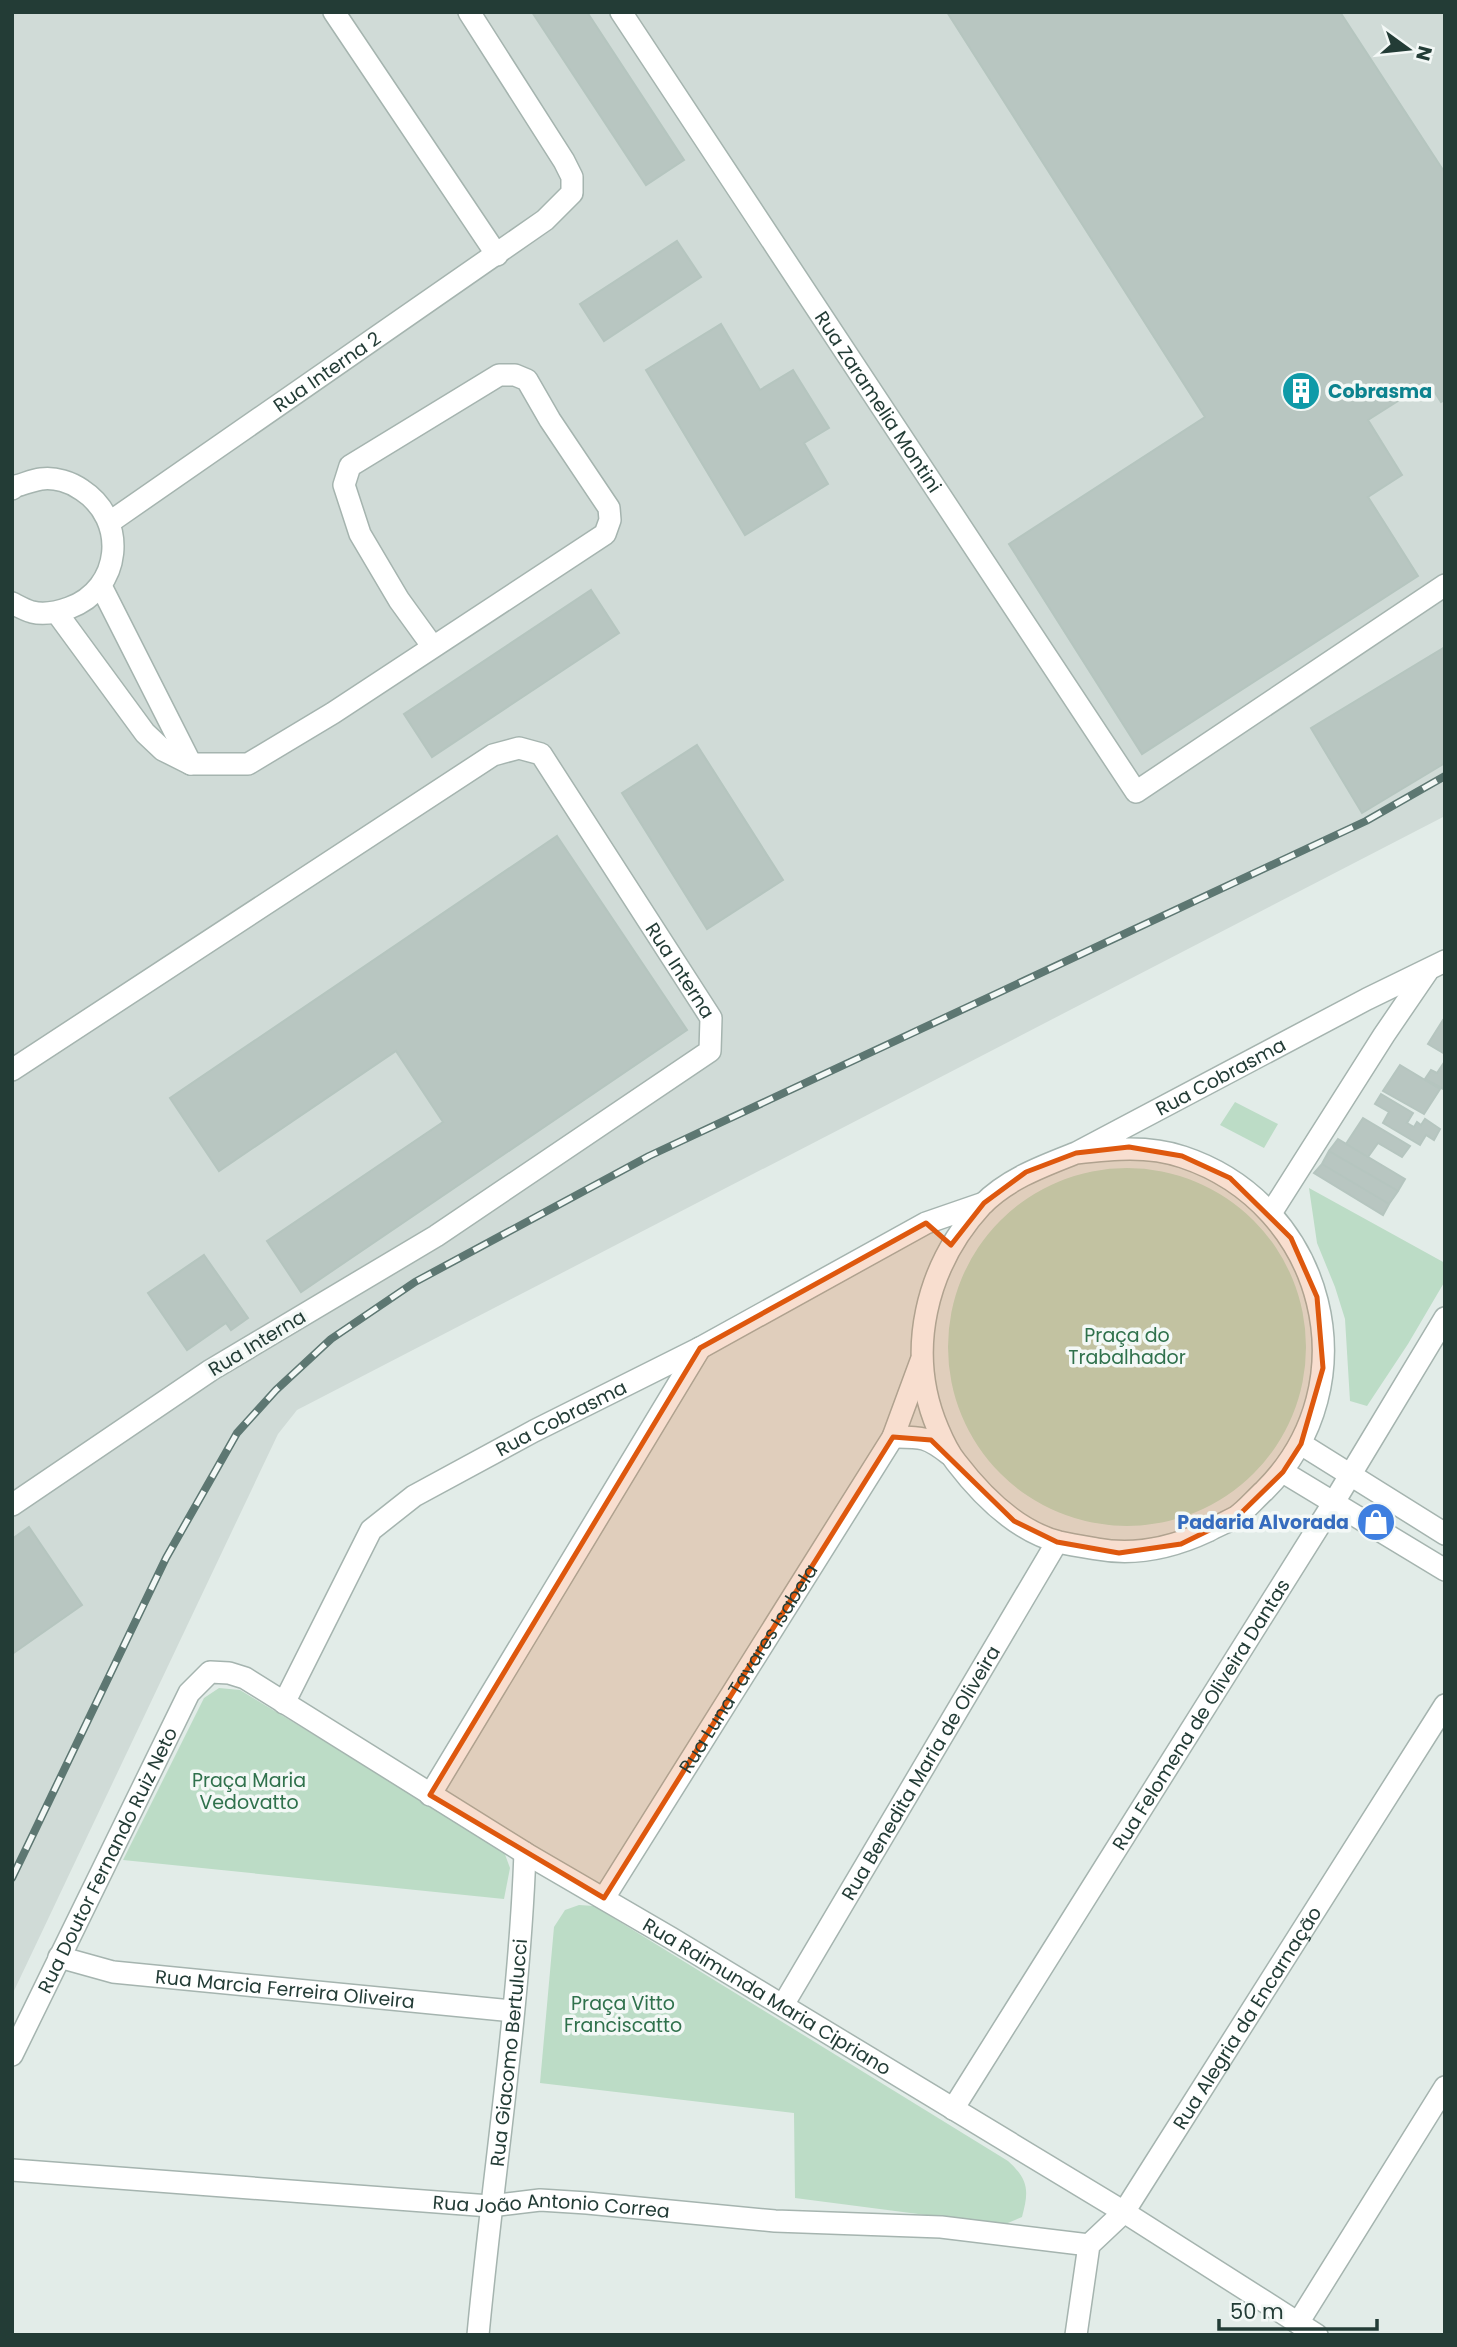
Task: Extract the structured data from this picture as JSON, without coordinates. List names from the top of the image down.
{
  "streets": {
    "street": [
      "Rua Interna 2",
      "Rua Zaramelia Montini",
      "Rua Interna",
      "Rua Cobrasma",
      "Rua Luna Tavares Isabela",
      "Rua Felomena de Oliveira Dantas",
      "Rua Benedita Maria de Oliveira",
      "Rua Doutor Fernando Ruiz Neto",
      "Rua Marcia Ferreira Oliveira",
      "Rua Raimunda Maria Cipriano",
      "Rua Alegria da Encarnação",
      "Rua Giacomo Bertulucci",
      "Rua João Antonio Correa"
    ]
  },
  "crossings": [
    ["Rua Cobrasma", "Rua Raimunda Maria Cipriano"],
    ["Rua Luna Tavares Isabela", "Rua Raimunda Maria Cipriano"],
    ["Rua Felomena de Oliveira Dantas", "Rua Raimunda Maria Cipriano"],
    ["Rua Benedita Maria de Oliveira", "Rua Raimunda Maria Cipriano"],
    ["Rua Doutor Fernando Ruiz Neto", "Rua Marcia Ferreira Oliveira"],
    ["Rua Doutor Fernando Ruiz Neto", "Rua Raimunda Maria Cipriano"],
    ["Rua Marcia Ferreira Oliveira", "Rua Giacomo Bertulucci"],
    ["Rua Raimunda Maria Cipriano", "Rua Alegria da Encarnação"],
    ["Rua Raimunda Maria Cipriano", "Rua Giacomo Bertulucci"],
    ["Rua Alegria da Encarnação", "Rua João Antonio Correa"],
    ["Rua Giacomo Bertulucci", "Rua João Antonio Correa"]
  ],
  "parks": ["Praça do Trabalhador", "Praça Maria Vedovatto", "Praça Vitto Franciscatto"],
  "places": {
    "building": ["Cobrasma"],
    "shop": ["Padaria Alvorada"]
  },
  "scale_bar": "50 m",
  "north": "right"
}
